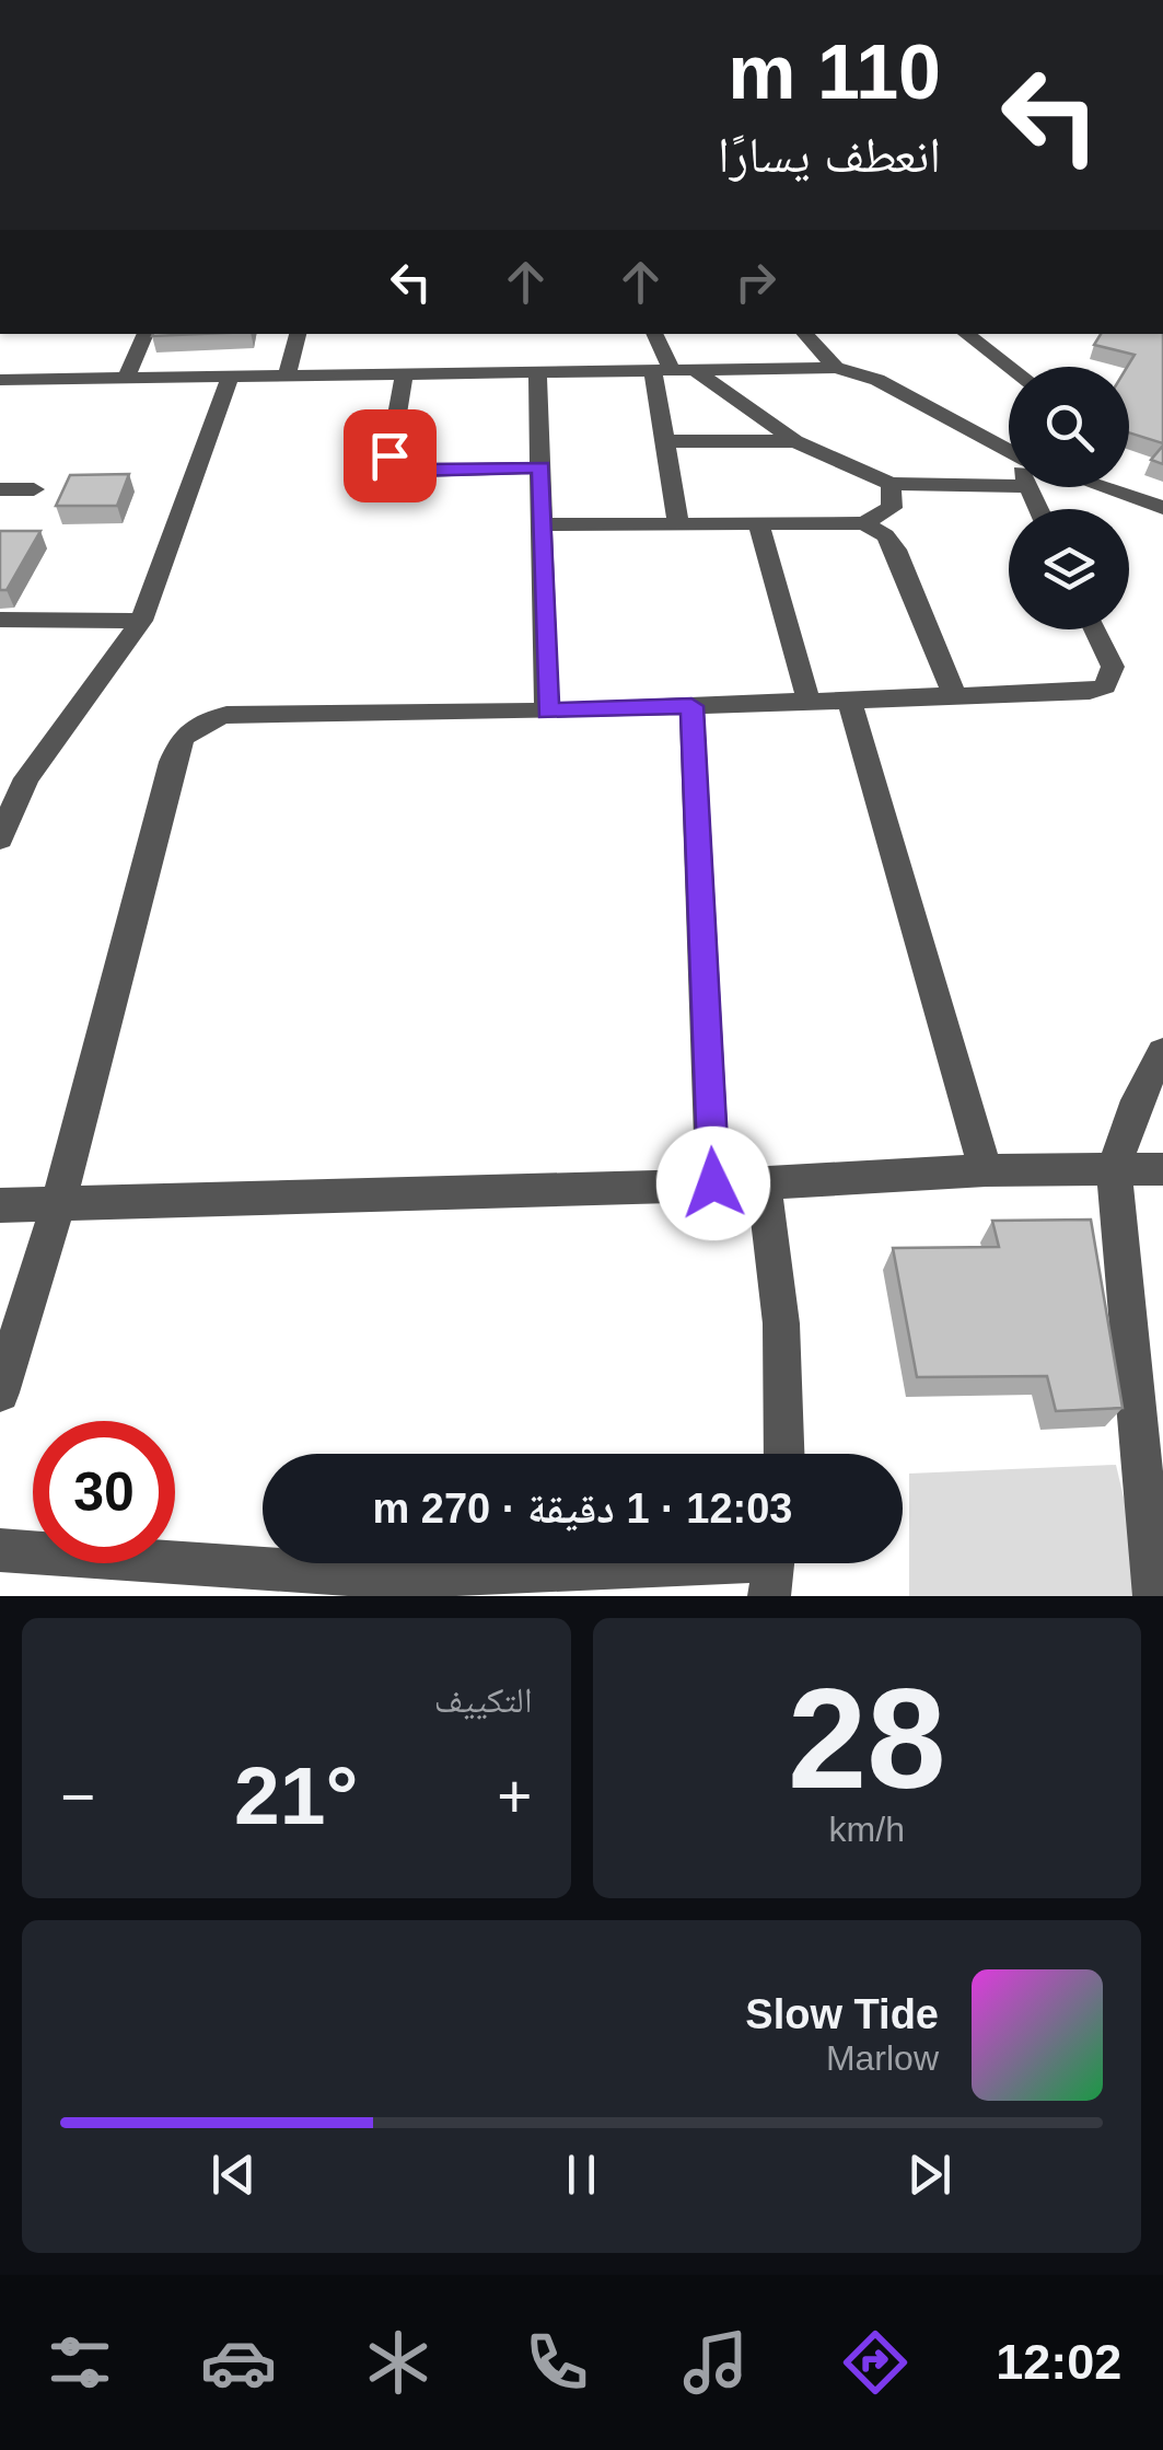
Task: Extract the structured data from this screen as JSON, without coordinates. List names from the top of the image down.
{
  "page": {
    "turn": ["110 m", "انعطف يسارًا"],
    "limit": "30",
    "trip": "12:03 · 1 دقيقة · 270 m",
    "tile": [
      ["28", "km/h"],
      "التكييف"
    ],
    "heat": ["−", "21°", "+"],
    "song": ["Slow Tide", "Marlow"],
    "tabs": "12:02"
  }
}
